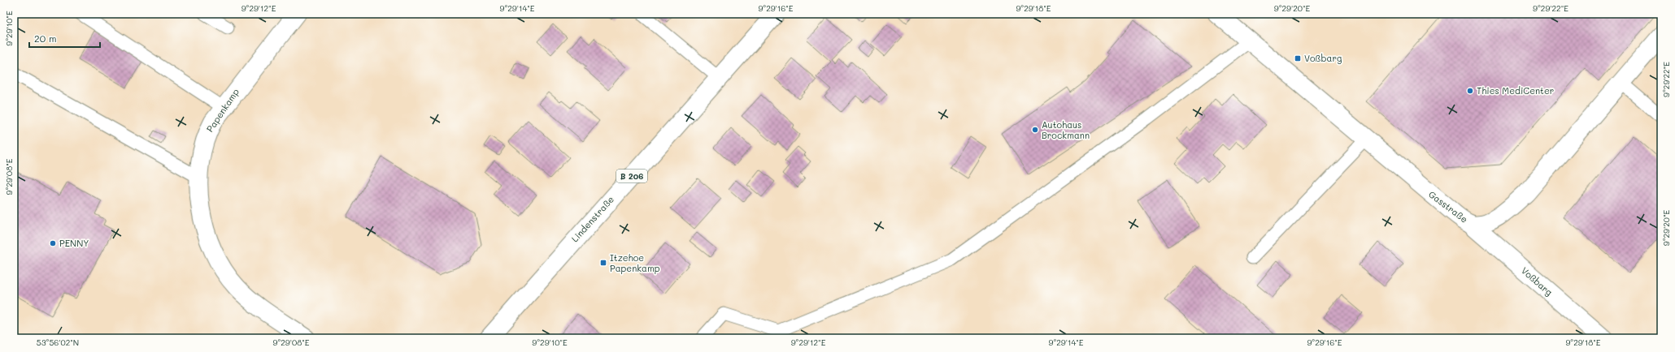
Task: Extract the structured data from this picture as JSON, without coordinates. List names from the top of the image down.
{
  "streets": {
    "street": [
      "Papenkamp",
      "B 206",
      "Gasstraße",
      "Lindenstraße",
      "Voßbarg"
    ]
  },
  "crossings": [
    ["Gasstraße", "Voßbarg"]
  ],
  "places": {
    "transit": ["Voßbarg", "Itzehoe Papenkamp"],
    "other": ["Thies MediCenter", "Autohaus Brockmann", "PENNY"]
  },
  "scale_bar": "20 m",
  "coordinates": [
    "9°29'12\"E",
    "9°29'14\"E",
    "9°29'16\"E",
    "9°29'18\"E",
    "9°29'20\"E",
    "9°29'22\"E",
    "9°29'10\"E",
    "9°29'08\"E",
    "53°56'02\"N"
  ]
}
